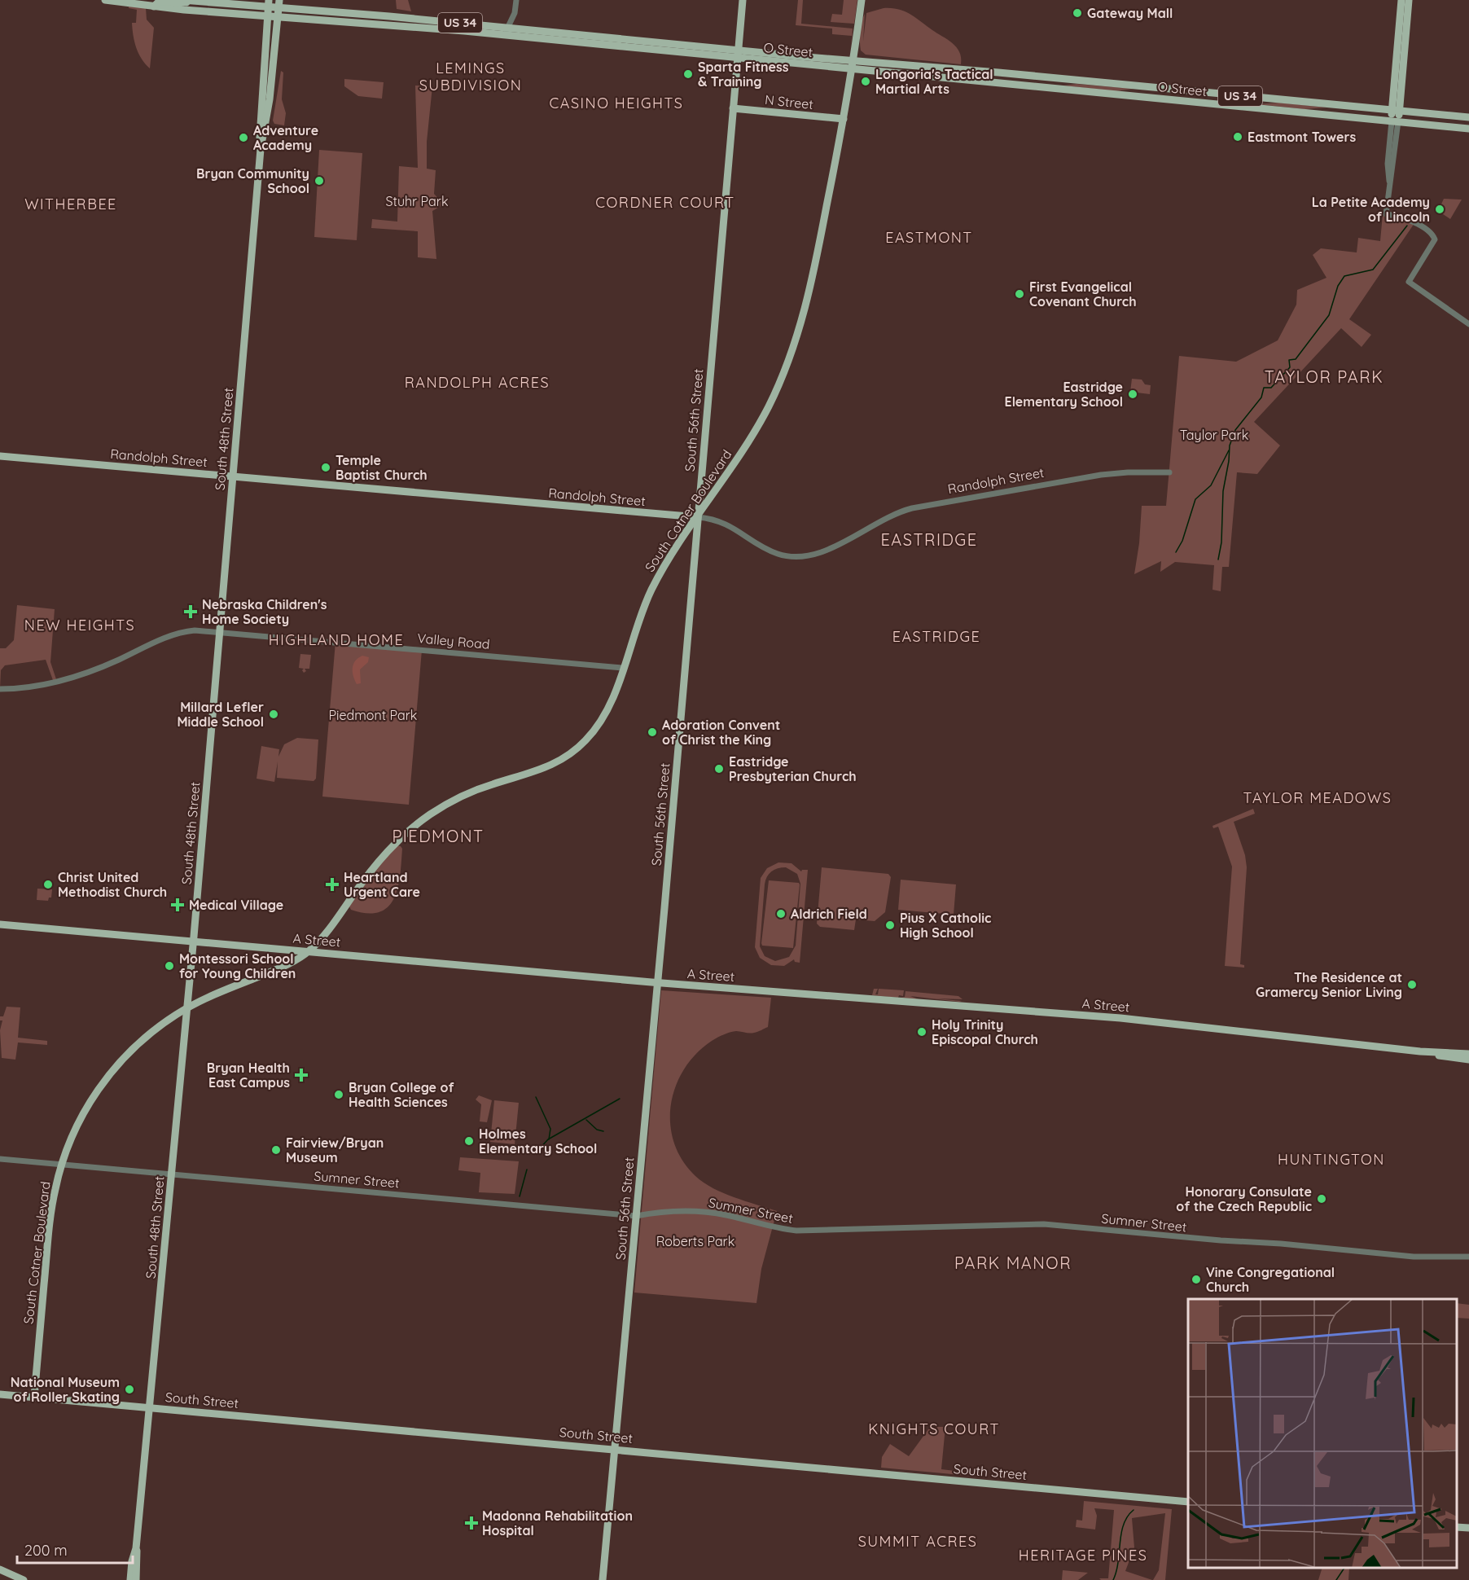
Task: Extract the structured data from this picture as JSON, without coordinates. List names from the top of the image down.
{
  "streets": {
    "main road": [
      "US 34",
      "O Street",
      "N Street",
      "South 56th Street",
      "South 48th Street",
      "Randolph Street",
      "South Cotner Boulevard",
      "A Street",
      "South Street"
    ],
    "street": ["Valley Road", "Sumner Street"]
  },
  "crossings": [
    ["O Street", "South 56th Street"],
    ["O Street", "South 48th Street"],
    ["O Street", "South Cotner Boulevard"],
    ["N Street", "South 56th Street"],
    ["N Street", "South Cotner Boulevard"],
    ["South 56th Street", "Randolph Street"],
    ["South 56th Street", "South Cotner Boulevard"],
    ["South 56th Street", "A Street"],
    ["South 56th Street", "Sumner Street"],
    ["South 56th Street", "South Street"],
    ["South 48th Street", "Randolph Street"],
    ["South 48th Street", "South Cotner Boulevard"],
    ["South 48th Street", "Valley Road"],
    ["South 48th Street", "A Street"],
    ["South 48th Street", "Sumner Street"],
    ["South 48th Street", "South Street"],
    ["Randolph Street", "South Cotner Boulevard"],
    ["South Cotner Boulevard", "Valley Road"],
    ["South Cotner Boulevard", "A Street"],
    ["South Cotner Boulevard", "Sumner Street"],
    ["South Cotner Boulevard", "South Street"]
  ],
  "districts": [
    "LEMINGS SUBDIVISION",
    "CASINO HEIGHTS",
    "CORDNER COURT",
    "WITHERBEE",
    "EASTMONT",
    "TAYLOR PARK",
    "RANDOLPH ACRES",
    "EASTRIDGE",
    "NEW HEIGHTS",
    "EASTRIDGE",
    "HIGHLAND HOME",
    "TAYLOR MEADOWS",
    "PIEDMONT",
    "HUNTINGTON",
    "PARK MANOR",
    "KNIGHTS COURT",
    "SUMMIT ACRES",
    "HERITAGE PINES"
  ],
  "parks": [
    "Stuhr Park",
    "Taylor Park",
    "Piedmont Park",
    "Roberts Park"
  ],
  "places": {
    "other": [
      "Gateway Mall",
      "Sparta Fitness & Training",
      "Longoria's Tactical Martial Arts",
      "Eastmont Towers",
      "Adventure Academy",
      "Bryan Community School",
      "La Petite Academy of Lincoln",
      "First Evangelical Covenant Church",
      "Eastridge Elementary School",
      "Temple Baptist Church",
      "Millard Lefler Middle School",
      "Adoration Convent of Christ the King",
      "Eastridge Presbyterian Church",
      "Christ United Methodist Church",
      "Aldrich Field",
      "Pius X Catholic High School",
      "Montessori School for Young Children",
      "The Residence at Gramercy Senior Living",
      "Holy Trinity Episcopal Church",
      "Bryan College of Health Sciences",
      "Holmes Elementary School",
      "Fairview/Bryan Museum",
      "Honorary Consulate of the Czech Republic",
      "Vine Congregational Church",
      "National Museum of Roller Skating"
    ],
    "health": [
      "Nebraska Children's Home Society",
      "Heartland Urgent Care",
      "Medical Village",
      "Bryan Health East Campus",
      "Madonna Rehabilitation Hospital"
    ]
  },
  "scale_bar": "200 m"
}
